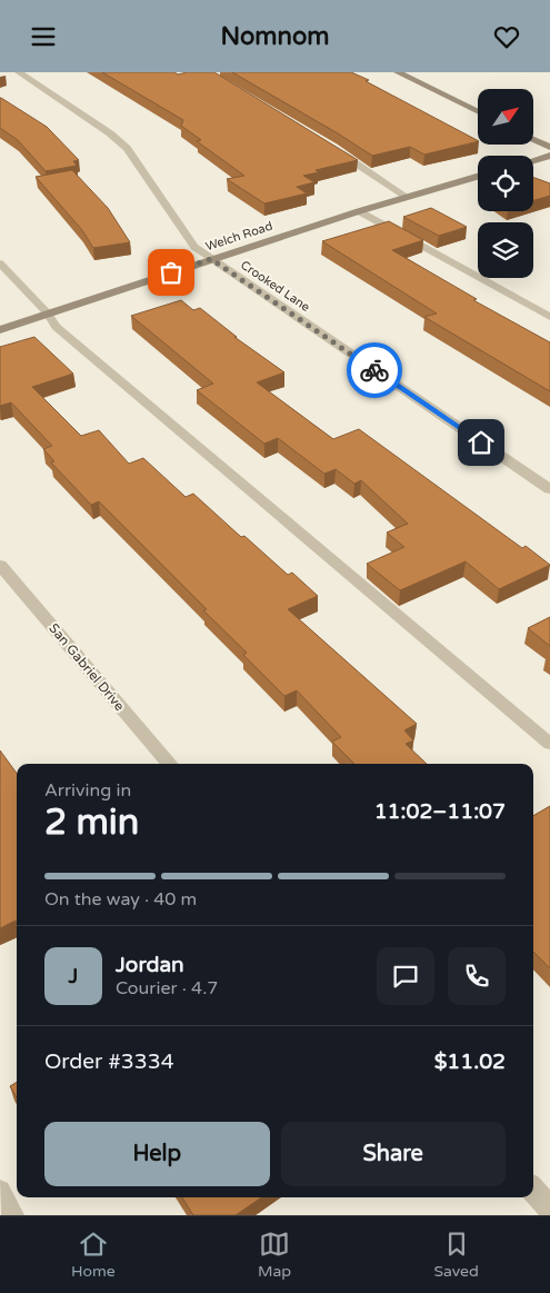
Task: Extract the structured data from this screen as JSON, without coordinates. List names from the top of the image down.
{
  "streets": {
    "street": ["Welch Road", "Crooked Lane", "San Gabriel Drive"]
  },
  "crossings": [
    ["Welch Road", "Crooked Lane"]
  ],
  "north": "top right",
  "page": {
    "header": "Nomnom",
    "heading": ["2 min", "Arriving in", "11:02–11:07"],
    "panel": [
      "Jordan",
      "Courier · 4.7",
      "Order #3334",
      "$11.02"
    ],
    "bar": "On the way · 40 m",
    "round": "J",
    "buttons": ["Help", "Share"],
    "tabs": ["Home", "Map", "Saved"]
  }
}
